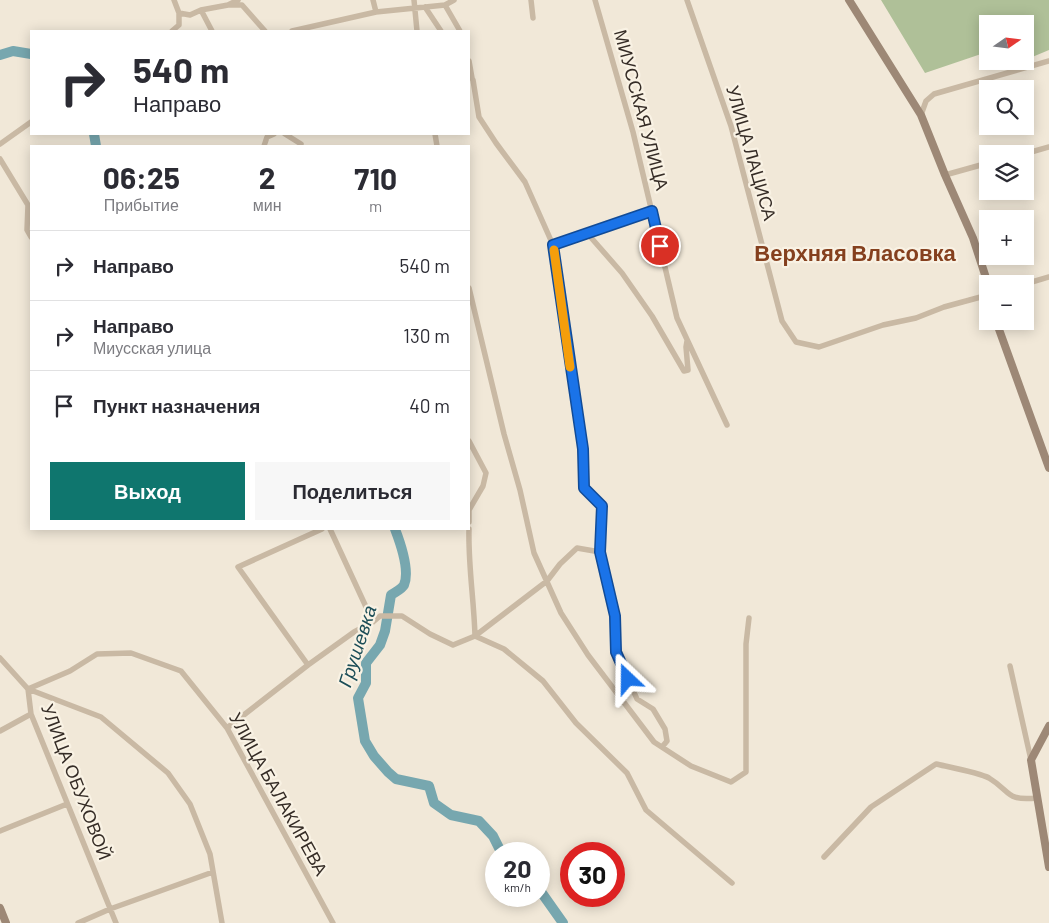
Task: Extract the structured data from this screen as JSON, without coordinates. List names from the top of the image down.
{
  "streets": {
    "street": [
      "МИУССКАЯ УЛИЦА",
      "УЛИЦА ЛАЦИСА",
      "УЛИЦА ОБУХОВОЙ",
      "УЛИЦА БАЛАКИРЕВА"
    ]
  },
  "crossings": [
    ["УЛИЦА ОБУХОВОЙ", "УЛИЦА БАЛАКИРЕВА"]
  ],
  "districts": ["Верхняя Власовка"],
  "water": ["Грушевка"],
  "north": "right",
  "page": {
    "map_buttons": ["+", "−"],
    "turn": ["540 m", "Направо"],
    "eta": [
      "06:25",
      "Прибытие",
      "2",
      "мин",
      "710",
      "m"
    ],
    "list": [
      {
        "name": "Направо",
        "value": "540 m"
      },
      {
        "name": "Направо",
        "note": "Миусская улица",
        "value": "130 m"
      },
      {
        "name": "Пункт назначения",
        "value": "40 m"
      }
    ],
    "buttons": ["Выход", "Поделиться"],
    "speed": "20 km/h",
    "limit": "30"
  }
}
